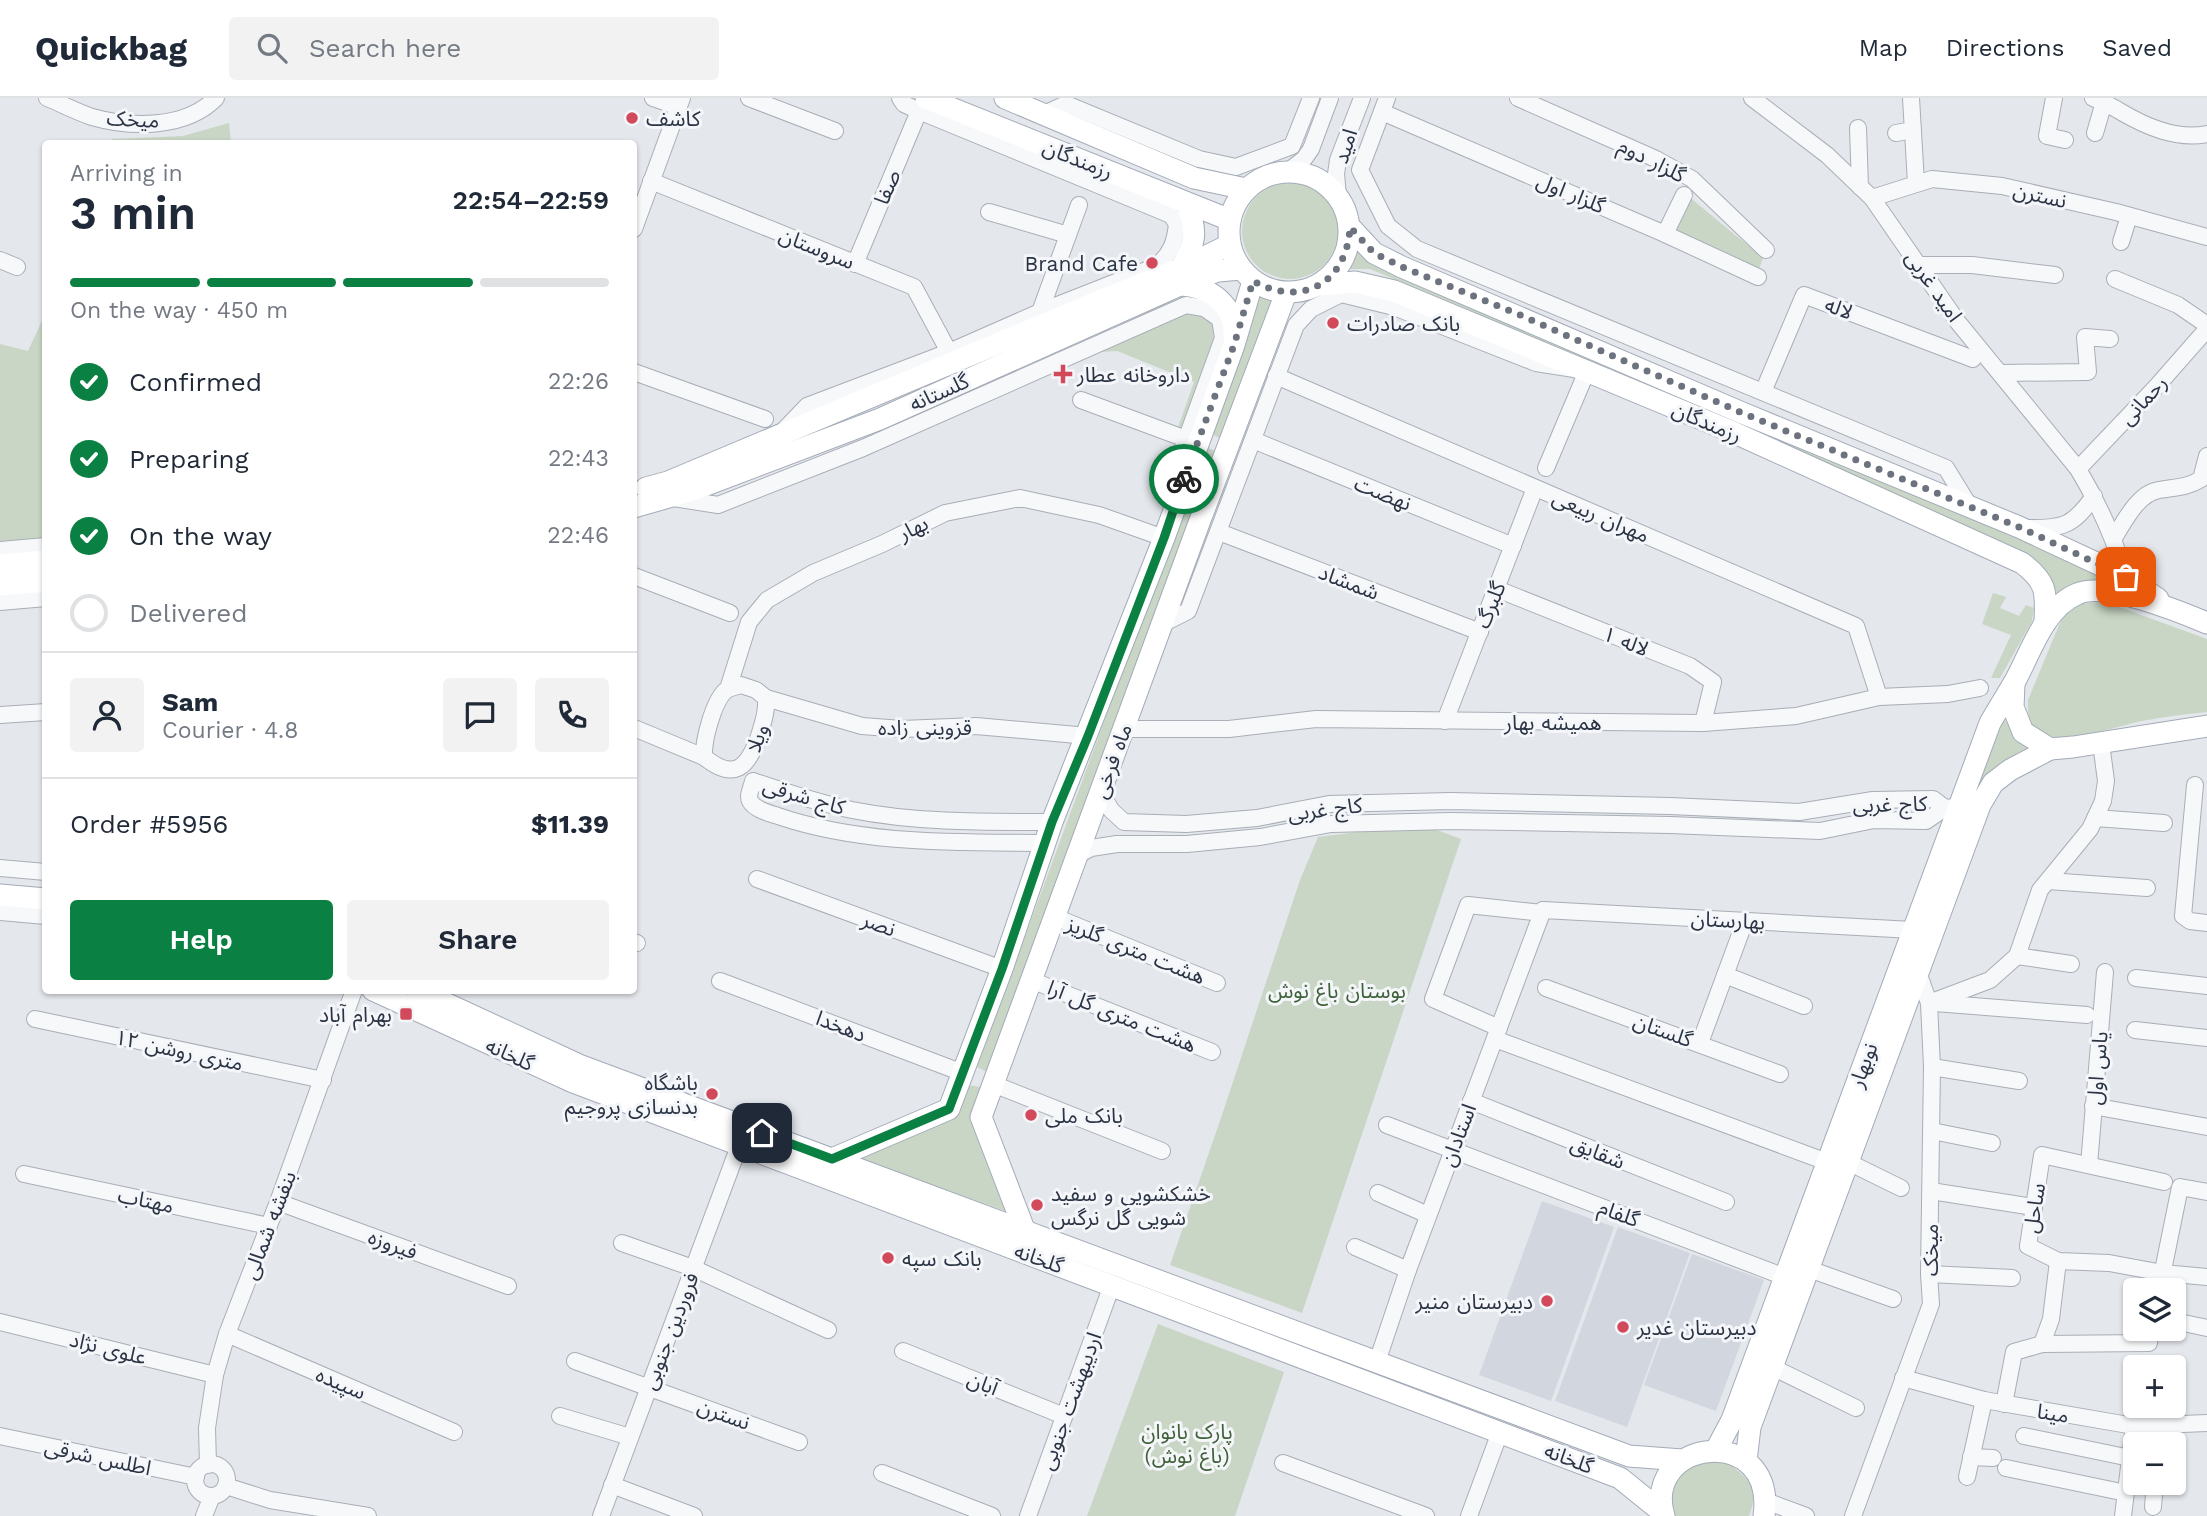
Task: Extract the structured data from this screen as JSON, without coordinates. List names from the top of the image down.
{
  "streets": {
    "main road": [
      "رزمندگان",
      "گلستانه",
      "ماه فرخی",
      "گلخانه",
      "نوبهار"
    ],
    "street": [
      "میخک",
      "امید",
      "گلزار دوم",
      "صفا",
      "گلزار اول",
      "نسترن",
      "سروستان",
      "امید غربی",
      "لاله",
      "رحمانی",
      "نهضت",
      "مهران ربیعی",
      "بهار",
      "شمشاد",
      "گلبرگ",
      "لاله ۱",
      "همیشه بهار",
      "قزوینی زاده",
      "ویلا",
      "کاج شرقی",
      "کاج غربی",
      "بهارستان",
      "نصر",
      "هشت متری گلریز",
      "هشت متری گل آرا",
      "دهخدا",
      "گلستان",
      "۱۲ متری روشن",
      "یاس اول",
      "استادان",
      "شقایق",
      "مهتاب",
      "ساحل",
      "گلفام",
      "بنفشه شمالی",
      "فیروزه",
      "فروردین جنوبی",
      "علوی نژاد",
      "سپیده",
      "آبان",
      "اردیبهشت جنوبی",
      "مینا",
      "اطلس شرقی"
    ]
  },
  "crossings": [
    ["میخک", "نوبهار"],
    ["میخک", "مینا"],
    ["امید", "رزمندگان"],
    ["امید", "گلستانه"],
    ["امید", "ماه فرخی"],
    ["رزمندگان", "صفا"],
    ["رزمندگان", "امید غربی"],
    ["رزمندگان", "گلستانه"],
    ["رزمندگان", "ماه فرخی"],
    ["رزمندگان", "نوبهار"],
    ["صفا", "سروستان"],
    ["نسترن", "امید غربی"],
    ["نسترن", "فروردین جنوبی"],
    ["امید غربی", "رحمانی"],
    ["گلستانه", "ماه فرخی"],
    ["نهضت", "گلبرگ"],
    ["مهران ربیعی", "گلبرگ"],
    ["مهران ربیعی", "همیشه بهار"],
    ["بهار", "قزوینی زاده"],
    ["بهار", "ویلا"],
    ["بهار", "ماه فرخی"],
    ["شمشاد", "گلبرگ"],
    ["گلبرگ", "لاله ۱"],
    ["گلبرگ", "همیشه بهار"],
    ["لاله ۱", "همیشه بهار"],
    ["همیشه بهار", "ماه فرخی"],
    ["قزوینی زاده", "ویلا"],
    ["قزوینی زاده", "ماه فرخی"],
    ["ماه فرخی", "کاج شرقی"],
    ["ماه فرخی", "کاج غربی"],
    ["ماه فرخی", "نصر"],
    ["ماه فرخی", "هشت متری گلریز"],
    ["ماه فرخی", "هشت متری گل آرا"],
    ["ماه فرخی", "دهخدا"],
    ["ماه فرخی", "گلخانه"],
    ["کاج غربی", "نوبهار"],
    ["بهارستان", "نوبهار"],
    ["بهارستان", "استادان"],
    ["۱۲ متری روشن", "بنفشه شمالی"],
    ["گلخانه", "استادان"],
    ["گلخانه", "فروردین جنوبی"],
    ["گلخانه", "اردیبهشت جنوبی"],
    ["نوبهار", "گلفام"],
    ["یاس اول", "ساحل"],
    ["استادان", "شقایق"],
    ["استادان", "گلفام"],
    ["مهتاب", "بنفشه شمالی"],
    ["بنفشه شمالی", "فیروزه"],
    ["بنفشه شمالی", "علوی نژاد"],
    ["بنفشه شمالی", "سپیده"],
    ["بنفشه شمالی", "اطلس شرقی"],
    ["آبان", "اردیبهشت جنوبی"]
  ],
  "parks": ["بوستان باغ نوش", "پارک بانوان (باغ نوش)"],
  "places": {
    "other": [
      "کاشف",
      "Brand Cafe",
      "بانک صادرات",
      "باشگاه بدنسازی پروجیم",
      "بانک ملی",
      "خشکشویی و سفید شویی گل نرگس",
      "بانک سپه",
      "دبیرستان منیر",
      "دبیرستان غدیر"
    ],
    "health": ["داروخانه عطار"],
    "transit": ["بهرام آباد"]
  },
  "page": {
    "header": "Quickbag",
    "search": "Search here",
    "nav": ["Map", "Directions", "Saved"],
    "heading": ["3 min", "Arriving in", "22:54–22:59"],
    "panel": [
      "Sam",
      "Courier · 4.8",
      "Order #5956",
      "$11.39"
    ],
    "bar": "On the way · 450 m",
    "list": [
      ["Confirmed", "22:26"],
      ["Preparing", "22:43"],
      ["On the way", "22:46"],
      "Delivered"
    ],
    "buttons": ["Help", "Share"],
    "map_buttons": ["+", "−"]
  }
}
